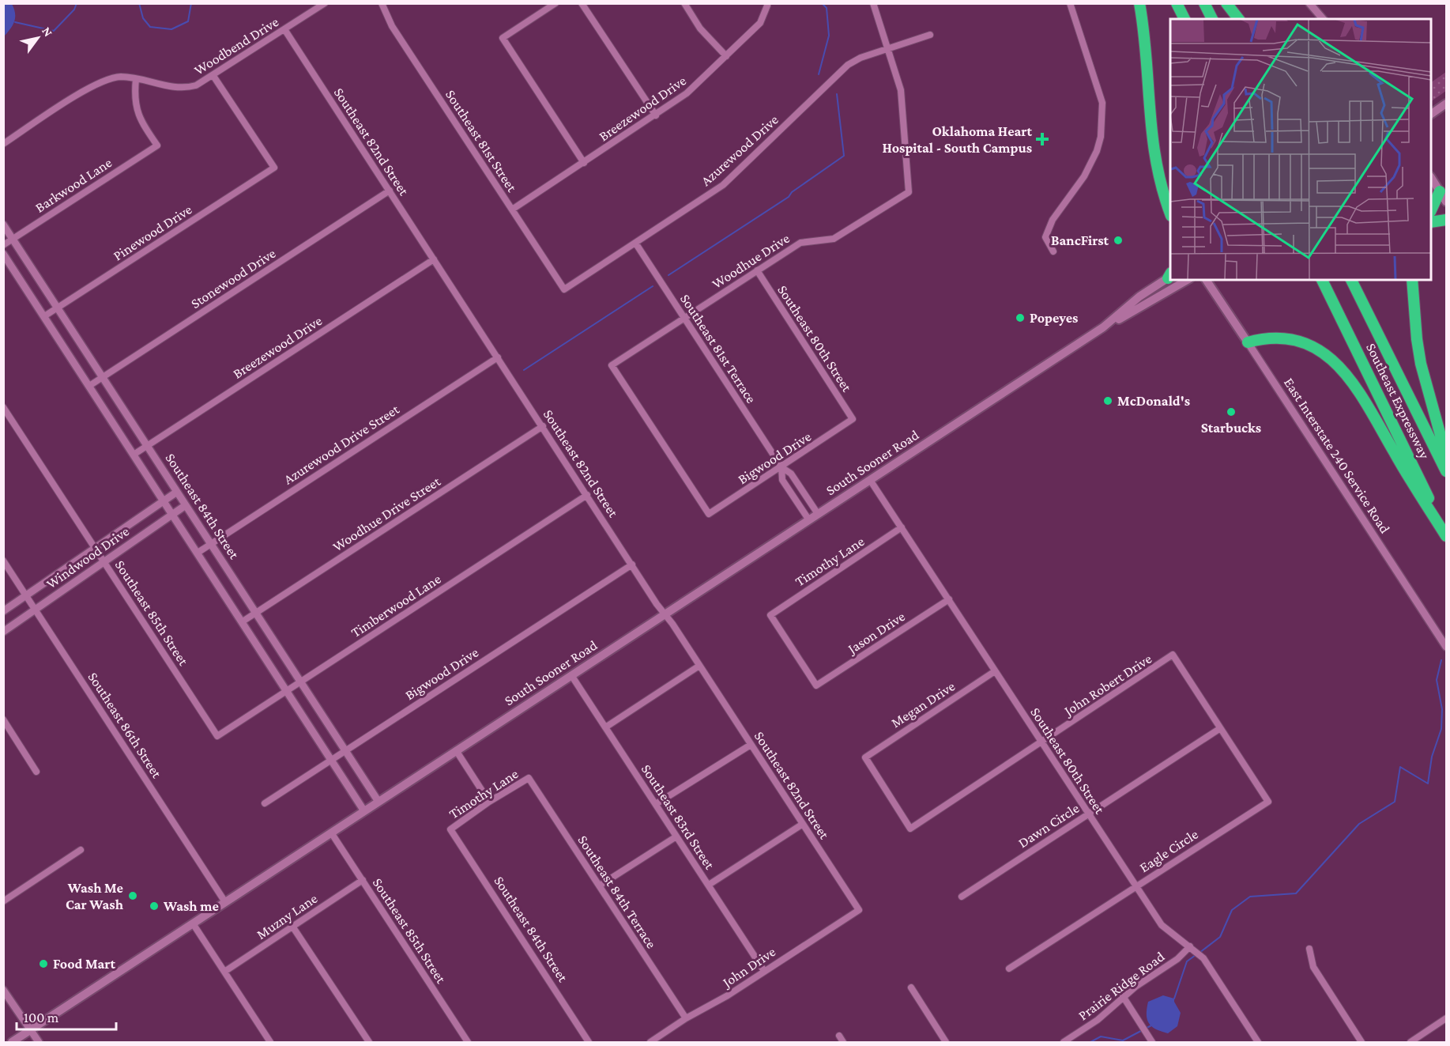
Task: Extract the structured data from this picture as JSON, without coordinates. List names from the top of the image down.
{
  "streets": {
    "highway": ["Southeast Expressway"],
    "main road": ["East Interstate 240 Service Road", "South Sooner Road"],
    "street": [
      "Woodbend Drive",
      "Breezewood Drive",
      "Southeast 81st Street",
      "Southeast 82nd Street",
      "Azurewood Drive",
      "Barkwood Lane",
      "Pinewood Drive",
      "Woodhue Drive",
      "Stonewood Drive",
      "Southeast 80th Street",
      "Southeast 81st Terrace",
      "Azurewood Drive Street",
      "Bigwood Drive",
      "Southeast 84th Street",
      "Woodhue Drive Street",
      "Windwood Drive",
      "Timothy Lane",
      "Timberwood Lane",
      "Southeast 85th Street",
      "Jason Drive",
      "John Robert Drive",
      "Megan Drive",
      "Southeast 86th Street",
      "Southeast 83rd Street",
      "Dawn Circle",
      "Eagle Circle",
      "Southeast 84th Terrace",
      "Muzny Lane",
      "John Drive",
      "Prairie Ridge Road"
    ]
  },
  "crossings": [
    ["Woodbend Drive", "Southeast 82nd Street"],
    ["Woodbend Drive", "Barkwood Lane"],
    ["Woodbend Drive", "Pinewood Drive"],
    ["Breezewood Drive", "Southeast 81st Street"],
    ["Breezewood Drive", "Southeast 82nd Street"],
    ["Breezewood Drive", "Southeast 84th Street"],
    ["Southeast 81st Street", "Azurewood Drive"],
    ["Southeast 82nd Street", "Stonewood Drive"],
    ["Southeast 82nd Street", "Azurewood Drive Street"],
    ["Southeast 82nd Street", "Bigwood Drive"],
    ["Southeast 82nd Street", "South Sooner Road"],
    ["Southeast 82nd Street", "Woodhue Drive Street"],
    ["Southeast 82nd Street", "Timberwood Lane"],
    ["Southeast 82nd Street", "John Drive"],
    ["Azurewood Drive", "Woodhue Drive"],
    ["Azurewood Drive", "Southeast 81st Terrace"],
    ["Barkwood Lane", "Southeast 84th Street"],
    ["Pinewood Drive", "Southeast 84th Street"],
    ["Woodhue Drive", "Southeast 80th Street"],
    ["Woodhue Drive", "Southeast 81st Terrace"],
    ["Woodhue Drive", "Bigwood Drive"],
    ["Stonewood Drive", "Southeast 84th Street"],
    ["Southeast 80th Street", "Bigwood Drive"],
    ["Southeast 80th Street", "South Sooner Road"],
    ["Southeast 80th Street", "Timothy Lane"],
    ["Southeast 80th Street", "Jason Drive"],
    ["Southeast 80th Street", "John Robert Drive"],
    ["Southeast 80th Street", "Megan Drive"],
    ["Southeast 80th Street", "Dawn Circle"],
    ["Southeast 80th Street", "Eagle Circle"],
    ["Southeast 80th Street", "Prairie Ridge Road"],
    ["Southeast 81st Terrace", "Bigwood Drive"],
    ["Southeast 81st Terrace", "South Sooner Road"],
    ["Azurewood Drive Street", "Southeast 84th Street"],
    ["Bigwood Drive", "Southeast 84th Street"],
    ["South Sooner Road", "Southeast 84th Street"],
    ["South Sooner Road", "Southeast 85th Street"],
    ["South Sooner Road", "Southeast 86th Street"],
    ["South Sooner Road", "Southeast 83rd Street"],
    ["Southeast 84th Street", "Woodhue Drive Street"],
    ["Southeast 84th Street", "Windwood Drive"],
    ["Southeast 84th Street", "Timothy Lane"],
    ["Southeast 84th Street", "Timberwood Lane"],
    ["Windwood Drive", "Southeast 85th Street"],
    ["Windwood Drive", "Southeast 86th Street"],
    ["Timothy Lane", "Jason Drive"],
    ["Timothy Lane", "Southeast 84th Terrace"],
    ["Timberwood Lane", "Southeast 85th Street"],
    ["Southeast 85th Street", "Muzny Lane"],
    ["John Robert Drive", "Megan Drive"],
    ["John Robert Drive", "Dawn Circle"],
    ["John Robert Drive", "Eagle Circle"],
    ["Southeast 83rd Street", "John Drive"],
    ["Dawn Circle", "Eagle Circle"],
    ["Southeast 84th Terrace", "John Drive"]
  ],
  "places": {
    "health": ["Oklahoma Heart Hospital - South Campus"],
    "other": [
      "BancFirst",
      "Popeyes",
      "McDonald's",
      "Starbucks",
      "Wash Me Car Wash",
      "Wash me",
      "Food Mart"
    ]
  },
  "scale_bar": "100 m",
  "north": "top right"
}
